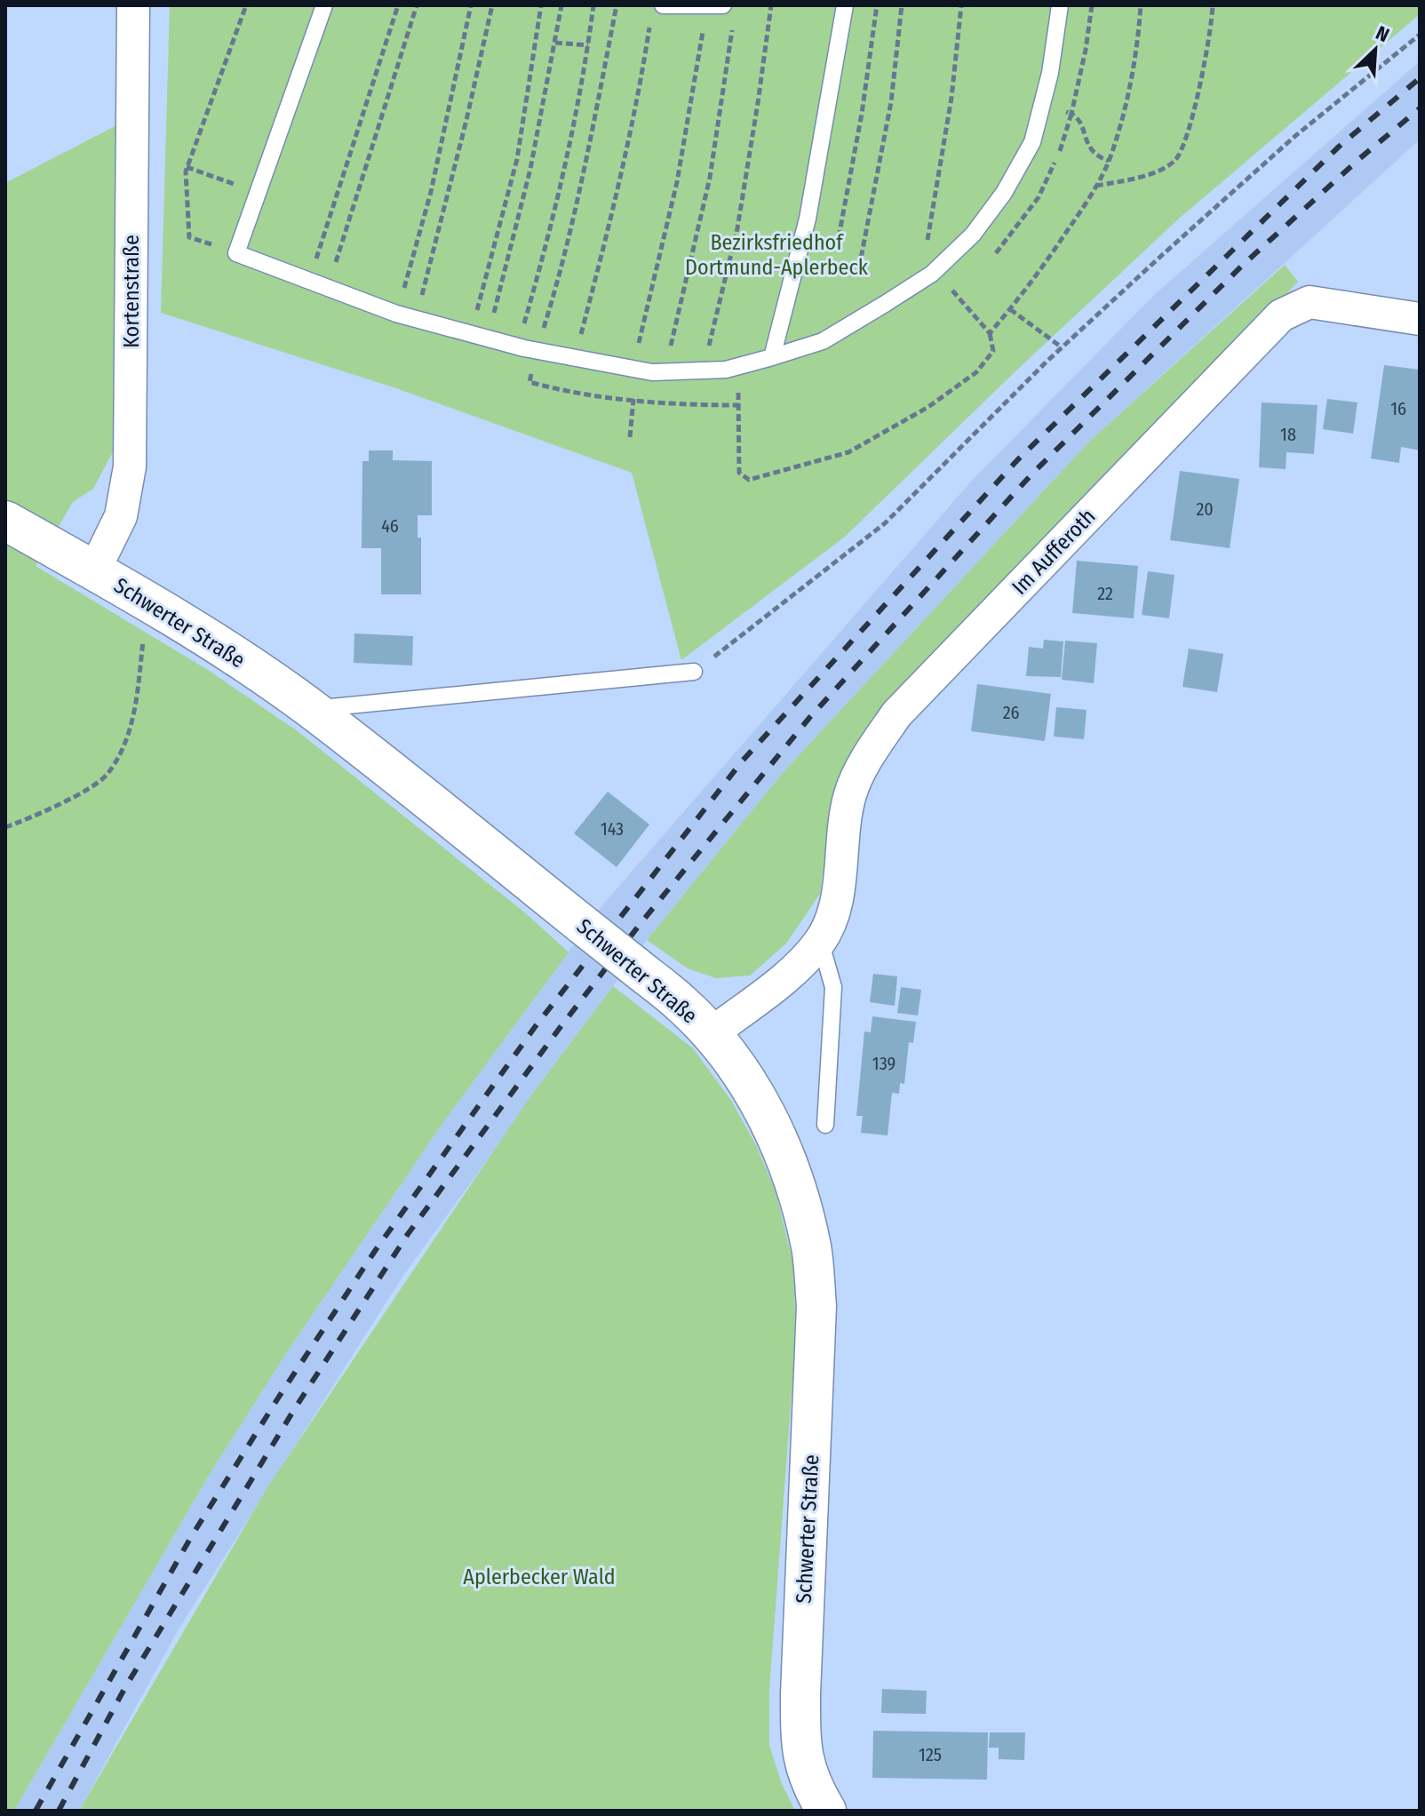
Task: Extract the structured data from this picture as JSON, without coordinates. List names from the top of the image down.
{
  "streets": {
    "street": ["Kortenstraße", "Im Aufferoth", "Schwerter Straße"]
  },
  "crossings": [
    ["Kortenstraße", "Schwerter Straße"],
    ["Im Aufferoth", "Schwerter Straße"]
  ],
  "parks": ["Bezirksfriedhof Dortmund-Aplerbeck", "Aplerbecker Wald"],
  "house_numbers": [
    "16",
    "18",
    "20",
    "46",
    "22",
    "26",
    "143",
    "139",
    "125"
  ],
  "north": "top right"
}
